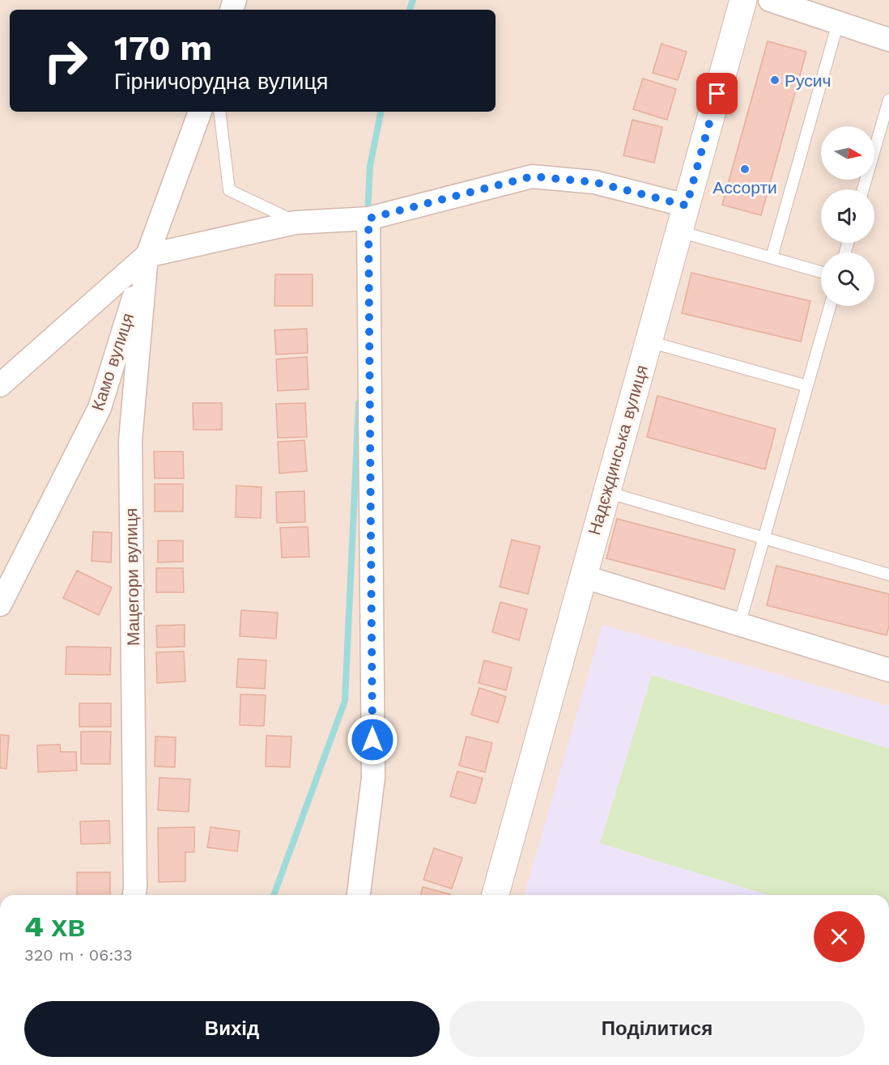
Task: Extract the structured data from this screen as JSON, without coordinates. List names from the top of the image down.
{
  "streets": {
    "street": ["Камо вулиця", "Надєждинська вулиця", "Мацегори вулиця"]
  },
  "crossings": [
    ["Камо вулиця", "Мацегори вулиця"]
  ],
  "places": ["Русич", "Ассорти"],
  "north": "right",
  "page": {
    "turn": ["170 m", "Гірничорудна вулиця"],
    "heading": ["4 хв", "320 m · 06:33"],
    "buttons": ["Вихід", "Поділитися"]
  }
}
